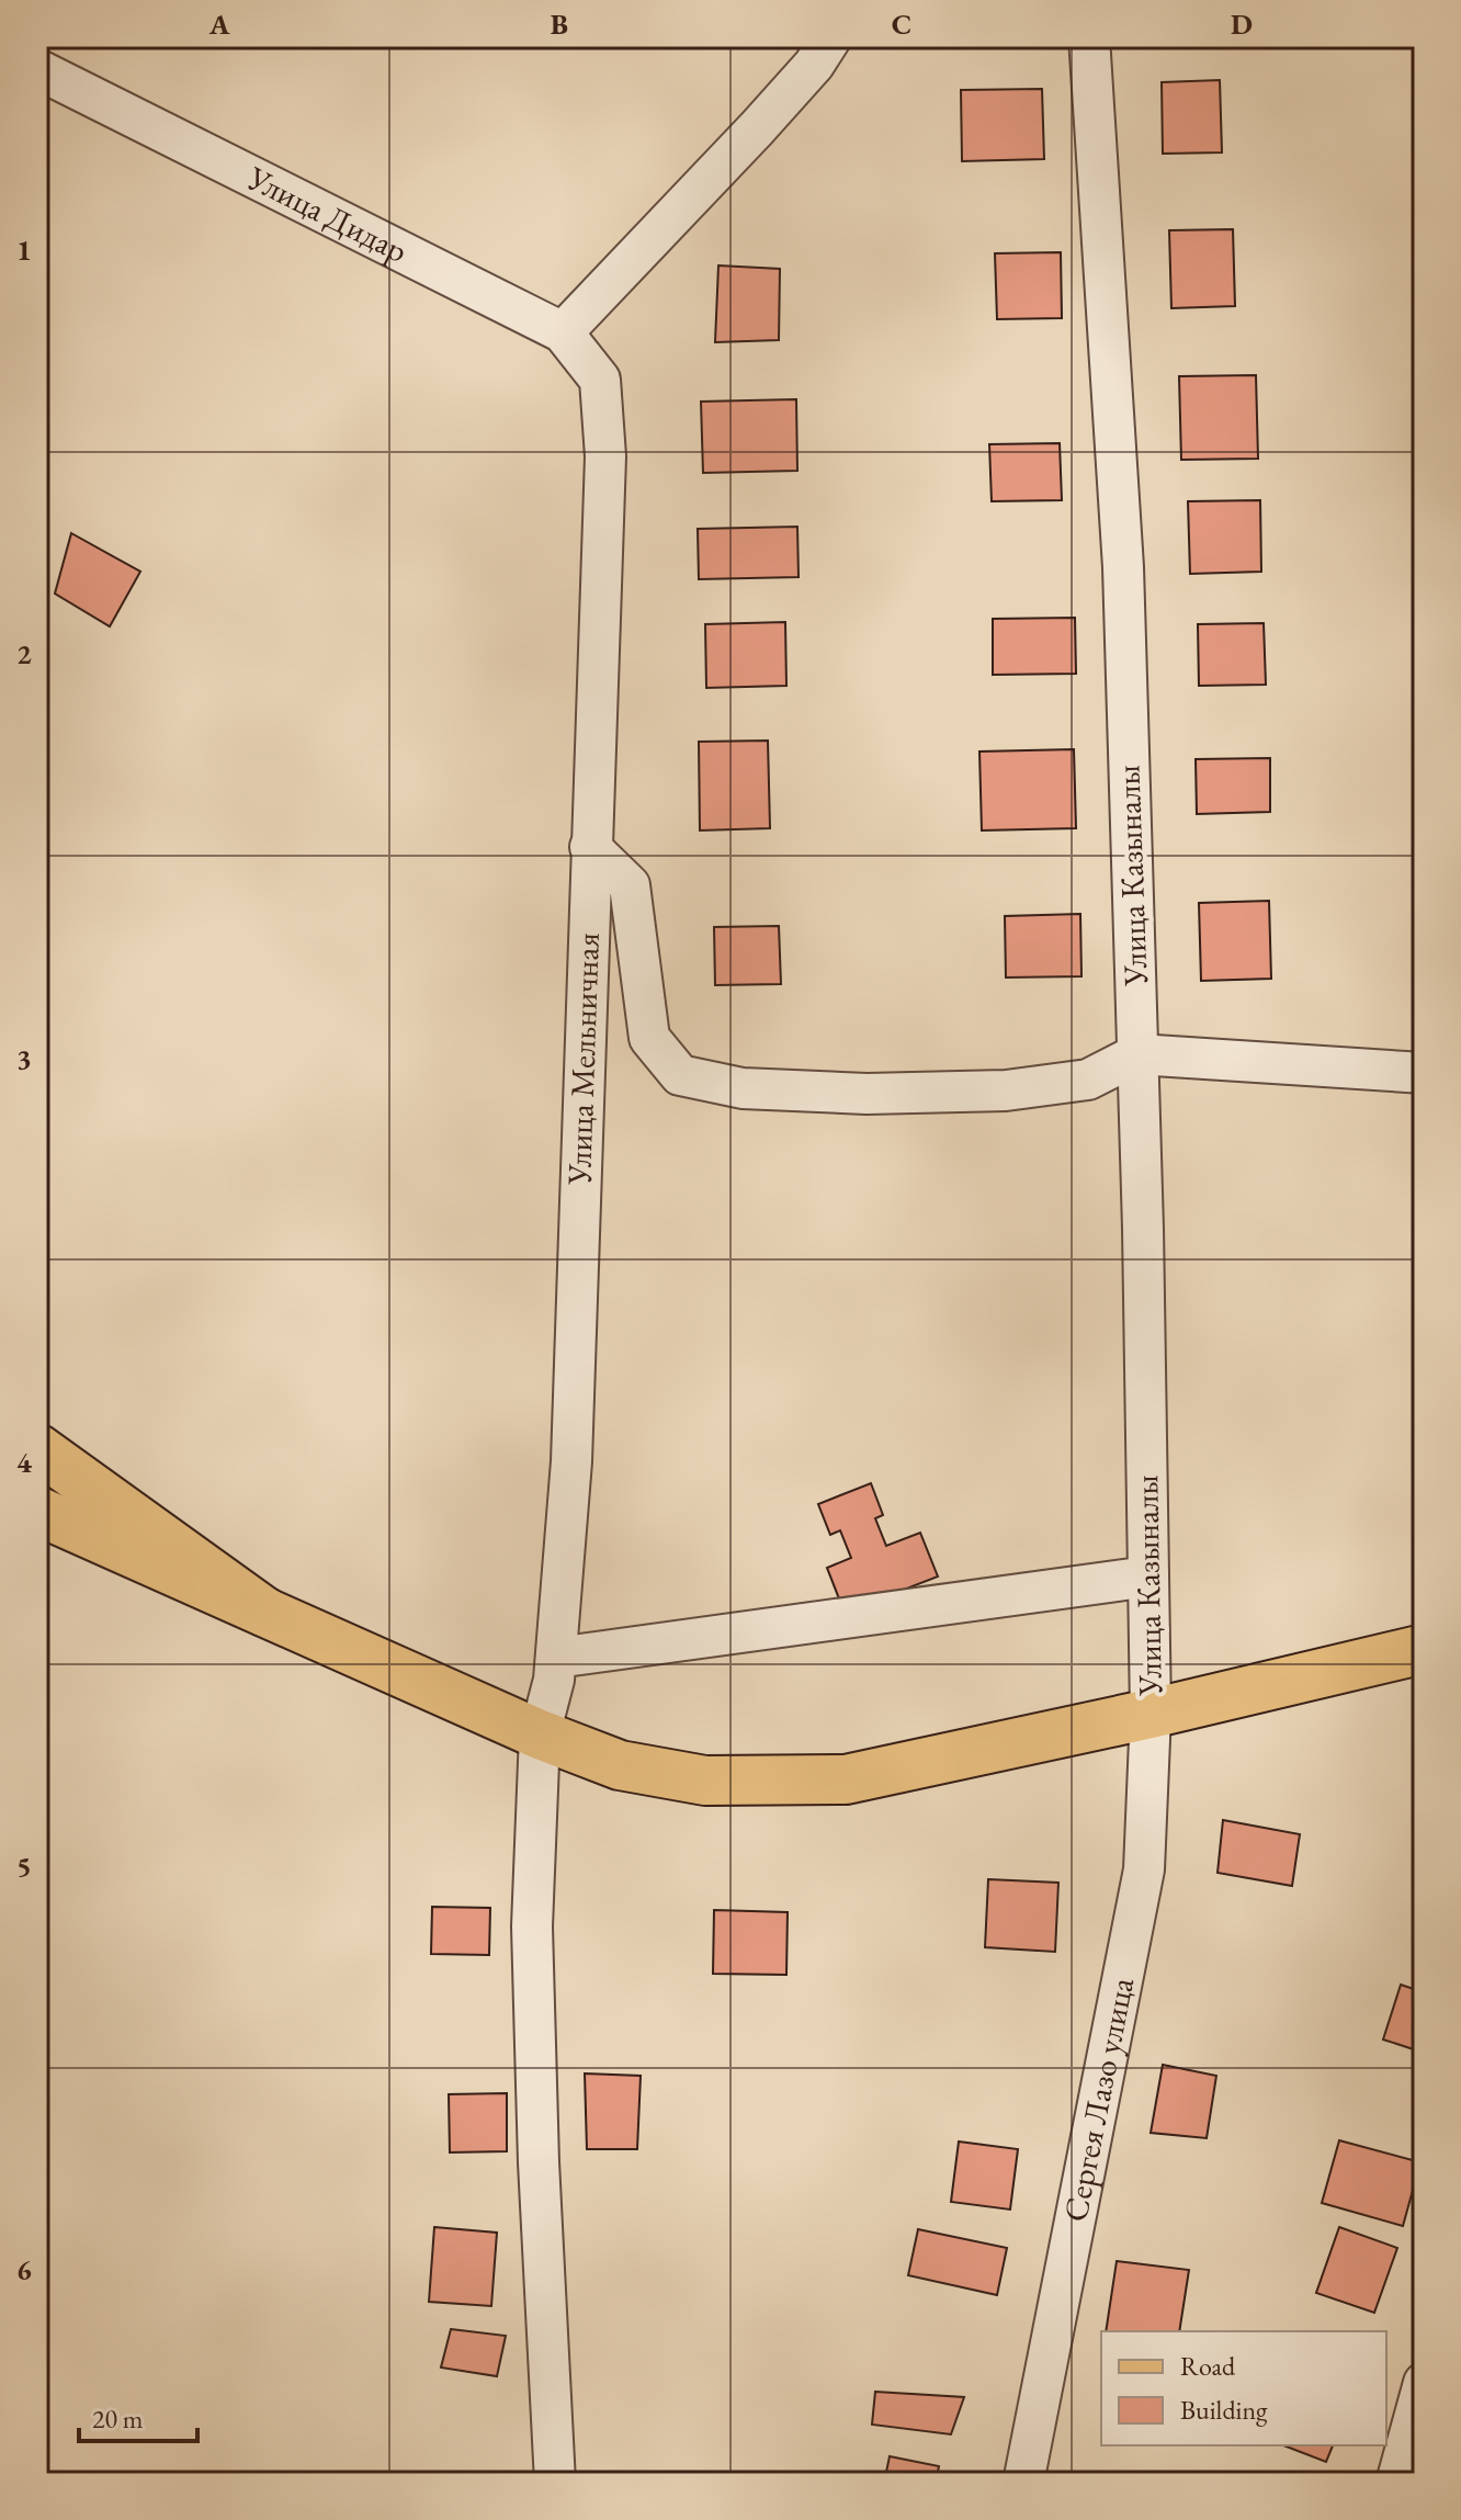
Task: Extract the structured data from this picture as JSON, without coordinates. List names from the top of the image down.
{
  "streets": {
    "street": [
      "Улица Дидар",
      "Улица Казыналы",
      "Улица Мельничная",
      "Сергея Лазо улица"
    ]
  },
  "crossings": [
    ["Улица Дидар", "Улица Мельничная"],
    ["Улица Казыналы", "Сергея Лазо улица"]
  ],
  "legend": ["Road", "Building"],
  "scale_bar": "20 m",
  "grid": {
    "columns": [
      "A",
      "B",
      "C",
      "D"
    ],
    "rows": [
      "1",
      "2",
      "3",
      "4",
      "5",
      "6"
    ]
  }
}
